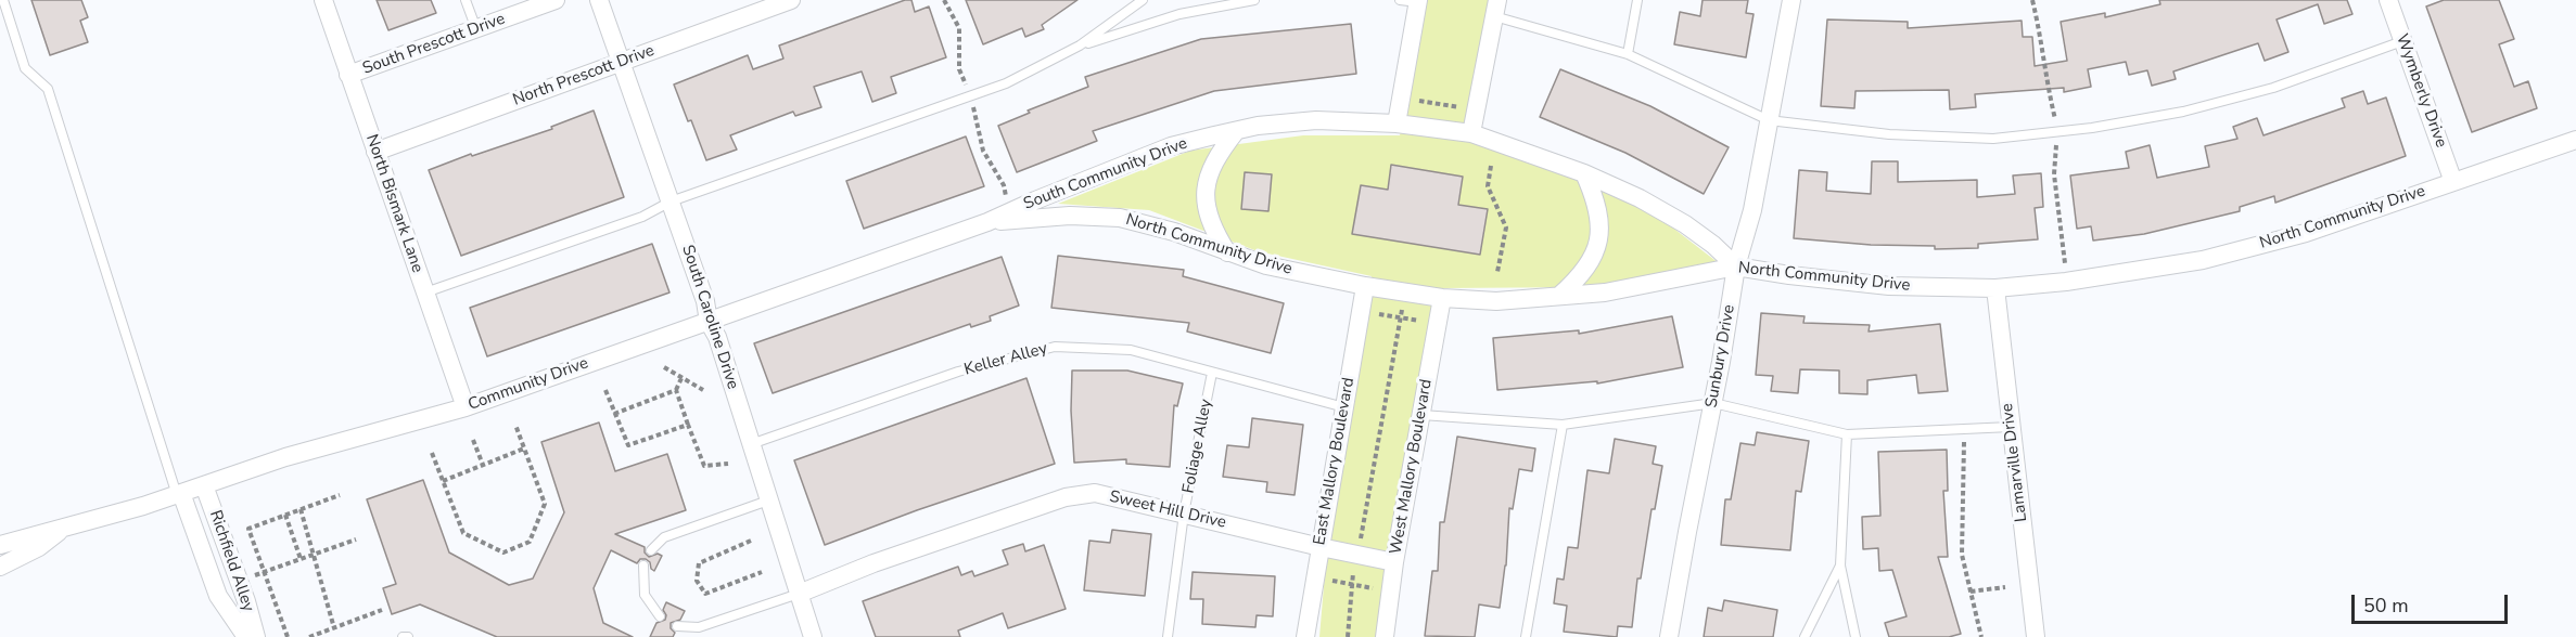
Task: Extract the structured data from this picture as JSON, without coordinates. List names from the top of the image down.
{
  "streets": {
    "street": [
      "South Prescott Drive",
      "North Prescott Drive",
      "Wymberly Drive",
      "South Community Drive",
      "North Bismark Lane",
      "North Community Drive",
      "South Caroline Drive",
      "Sunbury Drive",
      "Community Drive",
      "East Mallory Boulevard",
      "Lamarville Drive",
      "West Mallory Boulevard",
      "Sweet Hill Drive",
      "Richfield Alley"
    ],
    "lane": ["Keller Alley", "Foliage Alley"]
  },
  "crossings": [
    ["South Prescott Drive", "North Bismark Lane"],
    ["North Prescott Drive", "North Bismark Lane"],
    ["North Prescott Drive", "South Caroline Drive"],
    ["Wymberly Drive", "North Community Drive"],
    ["South Community Drive", "North Community Drive"],
    ["South Community Drive", "Sunbury Drive"],
    ["South Community Drive", "Community Drive"],
    ["North Bismark Lane", "Community Drive"],
    ["North Community Drive", "Sunbury Drive"],
    ["North Community Drive", "Community Drive"],
    ["North Community Drive", "East Mallory Boulevard"],
    ["North Community Drive", "Lamarville Drive"],
    ["North Community Drive", "West Mallory Boulevard"],
    ["South Caroline Drive", "Keller Alley"],
    ["South Caroline Drive", "Community Drive"],
    ["South Caroline Drive", "Sweet Hill Drive"],
    ["Keller Alley", "Foliage Alley"],
    ["Keller Alley", "East Mallory Boulevard"],
    ["Community Drive", "Richfield Alley"],
    ["Foliage Alley", "Sweet Hill Drive"],
    ["East Mallory Boulevard", "Sweet Hill Drive"],
    ["West Mallory Boulevard", "Sweet Hill Drive"]
  ],
  "scale_bar": "50 m"
}
